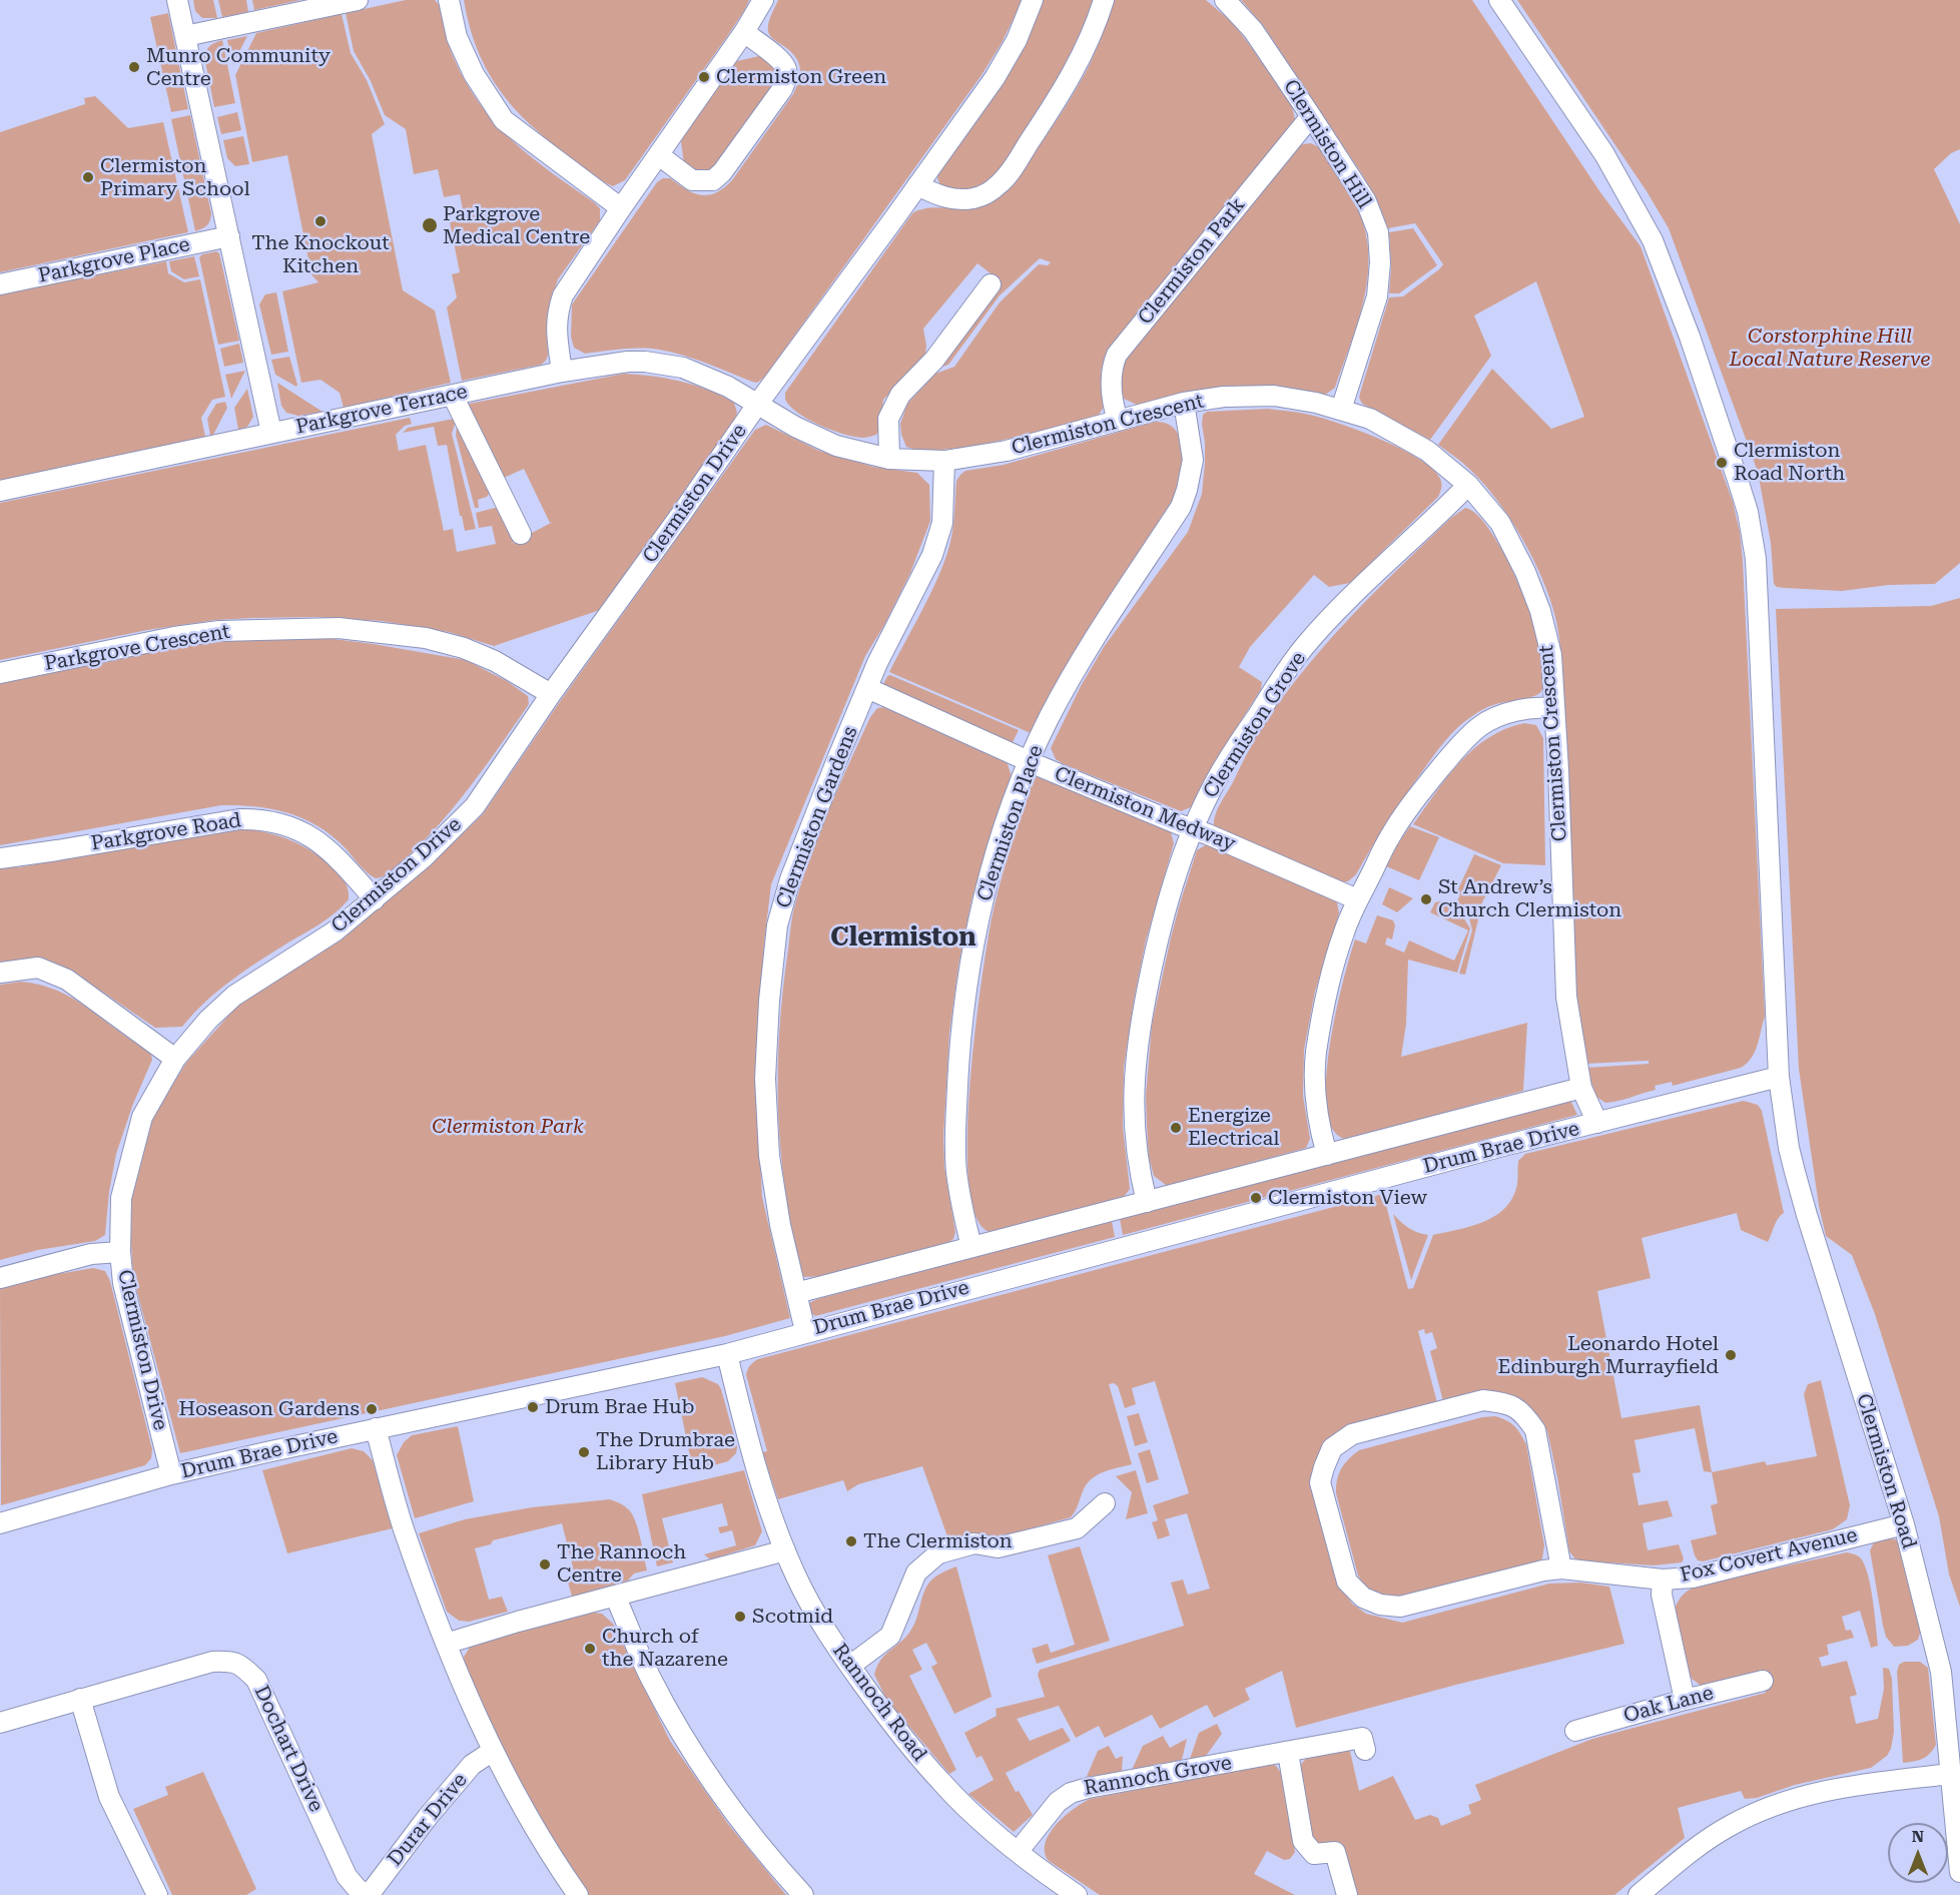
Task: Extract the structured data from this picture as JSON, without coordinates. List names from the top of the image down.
{
  "streets": {
    "street": [
      "Clermiston Hill",
      "Parkgrove Place",
      "Clermiston Park",
      "Parkgrove Terrace",
      "Clermiston Crescent",
      "Clermiston Drive",
      "Parkgrove Crescent",
      "Clermiston Grove",
      "Clermiston Medway",
      "Clermiston Gardens",
      "Clermiston Place",
      "Parkgrove Road",
      "Drum Brae Drive",
      "Clermiston Road",
      "Fox Covert Avenue",
      "Rannoch Road",
      "Oak Lane",
      "Dochart Drive",
      "Rannoch Grove",
      "Durar Drive"
    ]
  },
  "crossings": [
    ["Clermiston Hill", "Clermiston Park"],
    ["Clermiston Hill", "Clermiston Crescent"],
    ["Clermiston Park", "Clermiston Crescent"],
    ["Parkgrove Terrace", "Clermiston Crescent"],
    ["Parkgrove Terrace", "Clermiston Drive"],
    ["Clermiston Crescent", "Clermiston Drive"],
    ["Clermiston Crescent", "Clermiston Grove"],
    ["Clermiston Crescent", "Clermiston Gardens"],
    ["Clermiston Crescent", "Clermiston Place"],
    ["Clermiston Crescent", "Drum Brae Drive"],
    ["Clermiston Drive", "Parkgrove Crescent"],
    ["Clermiston Drive", "Parkgrove Road"],
    ["Clermiston Drive", "Drum Brae Drive"],
    ["Clermiston Grove", "Clermiston Medway"],
    ["Clermiston Grove", "Drum Brae Drive"],
    ["Clermiston Medway", "Clermiston Gardens"],
    ["Clermiston Medway", "Clermiston Place"],
    ["Clermiston Gardens", "Drum Brae Drive"],
    ["Clermiston Place", "Drum Brae Drive"],
    ["Drum Brae Drive", "Clermiston Road"],
    ["Drum Brae Drive", "Rannoch Road"],
    ["Clermiston Road", "Fox Covert Avenue"],
    ["Rannoch Road", "Rannoch Grove"],
    ["Dochart Drive", "Durar Drive"]
  ],
  "districts": ["Clermiston"],
  "parks": ["Corstorphine Hill Local Nature Reserve", "Clermiston Park"],
  "places": [
    "Munro Community Centre",
    "Clermiston Green",
    "Clermiston Primary School",
    "The Knockout Kitchen",
    "Parkgrove Medical Centre",
    "Clermiston Road North",
    "St Andrew’s Church Clermiston",
    "Energize Electrical",
    "Clermiston View",
    "Leonardo Hotel Edinburgh Murrayfield",
    "Drum Brae Hub",
    "Hoseason Gardens",
    "The Drumbrae Library Hub",
    "The Clermiston",
    "The Rannoch Centre",
    "Scotmid",
    "Church of the Nazarene"
  ],
  "north": "top"
}
